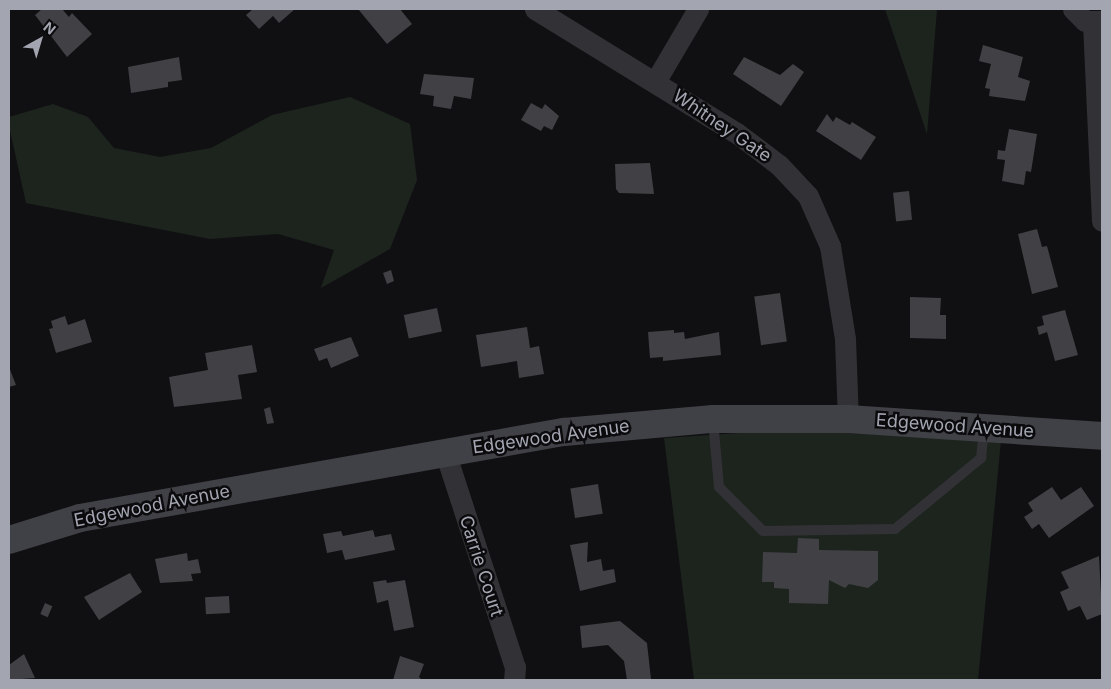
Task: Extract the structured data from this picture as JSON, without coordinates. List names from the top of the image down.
{
  "streets": {
    "main road": ["Edgewood Avenue"],
    "street": ["Whitney Gate", "Carrie Court"]
  },
  "crossings": [
    ["Whitney Gate", "Edgewood Avenue"],
    ["Edgewood Avenue", "Carrie Court"]
  ],
  "north": "top right"
}
